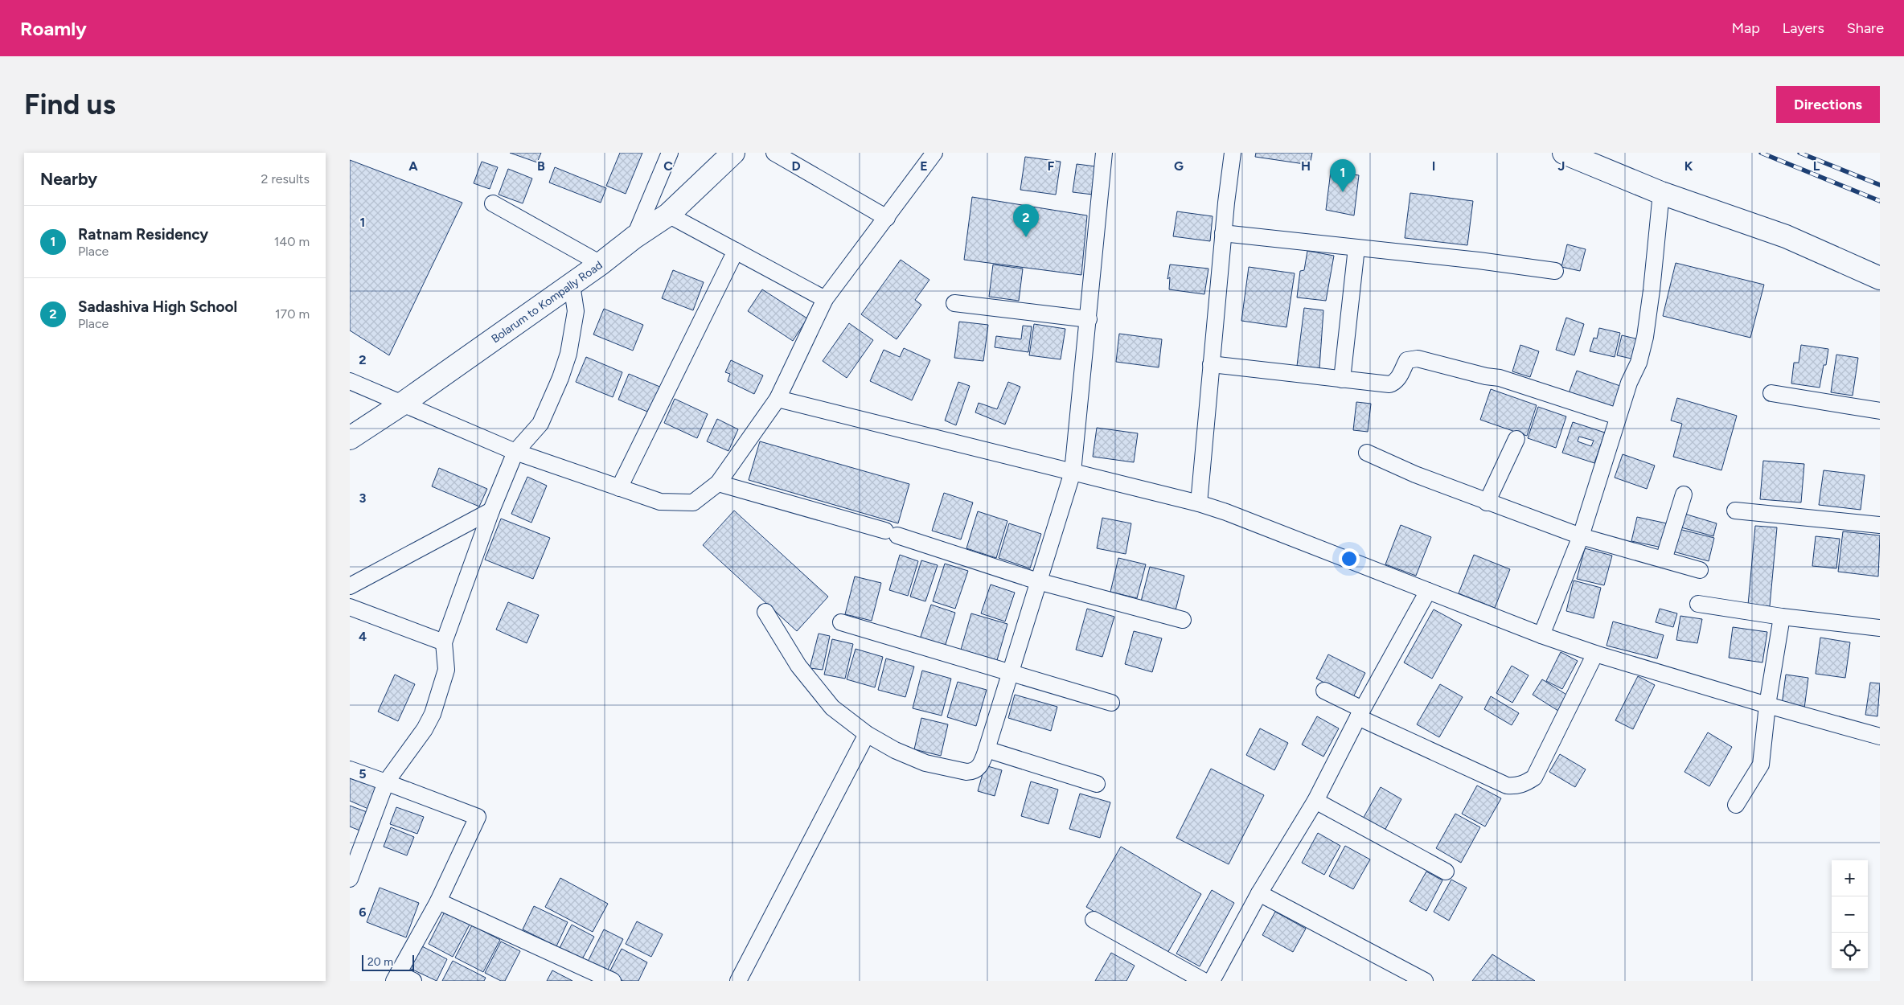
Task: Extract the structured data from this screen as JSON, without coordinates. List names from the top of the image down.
{
  "streets": {
    "main road": ["Bolarum to Kompally Road"]
  },
  "scale_bar": "20 m",
  "page": {
    "header": "Roamly",
    "nav": ["Map", "Layers", "Share"],
    "buttons": "Directions",
    "title": "Find us",
    "heading": ["Nearby", "2 results"],
    "pins": ["1", "2"],
    "list": [
      {
        "mark": "1",
        "name": "Ratnam Residency",
        "note": "Place",
        "value": "140 m"
      },
      {
        "mark": "2",
        "name": "Sadashiva High School",
        "note": "Place",
        "value": "170 m"
      }
    ],
    "map_buttons": ["+", "−"],
    "scale": "20 m"
  },
  "grid": {
    "columns": [
      "A",
      "B",
      "C",
      "D",
      "E",
      "F",
      "G",
      "H",
      "I",
      "J",
      "K",
      "L"
    ],
    "rows": [
      "1",
      "2",
      "3",
      "4",
      "5",
      "6"
    ]
  }
}
